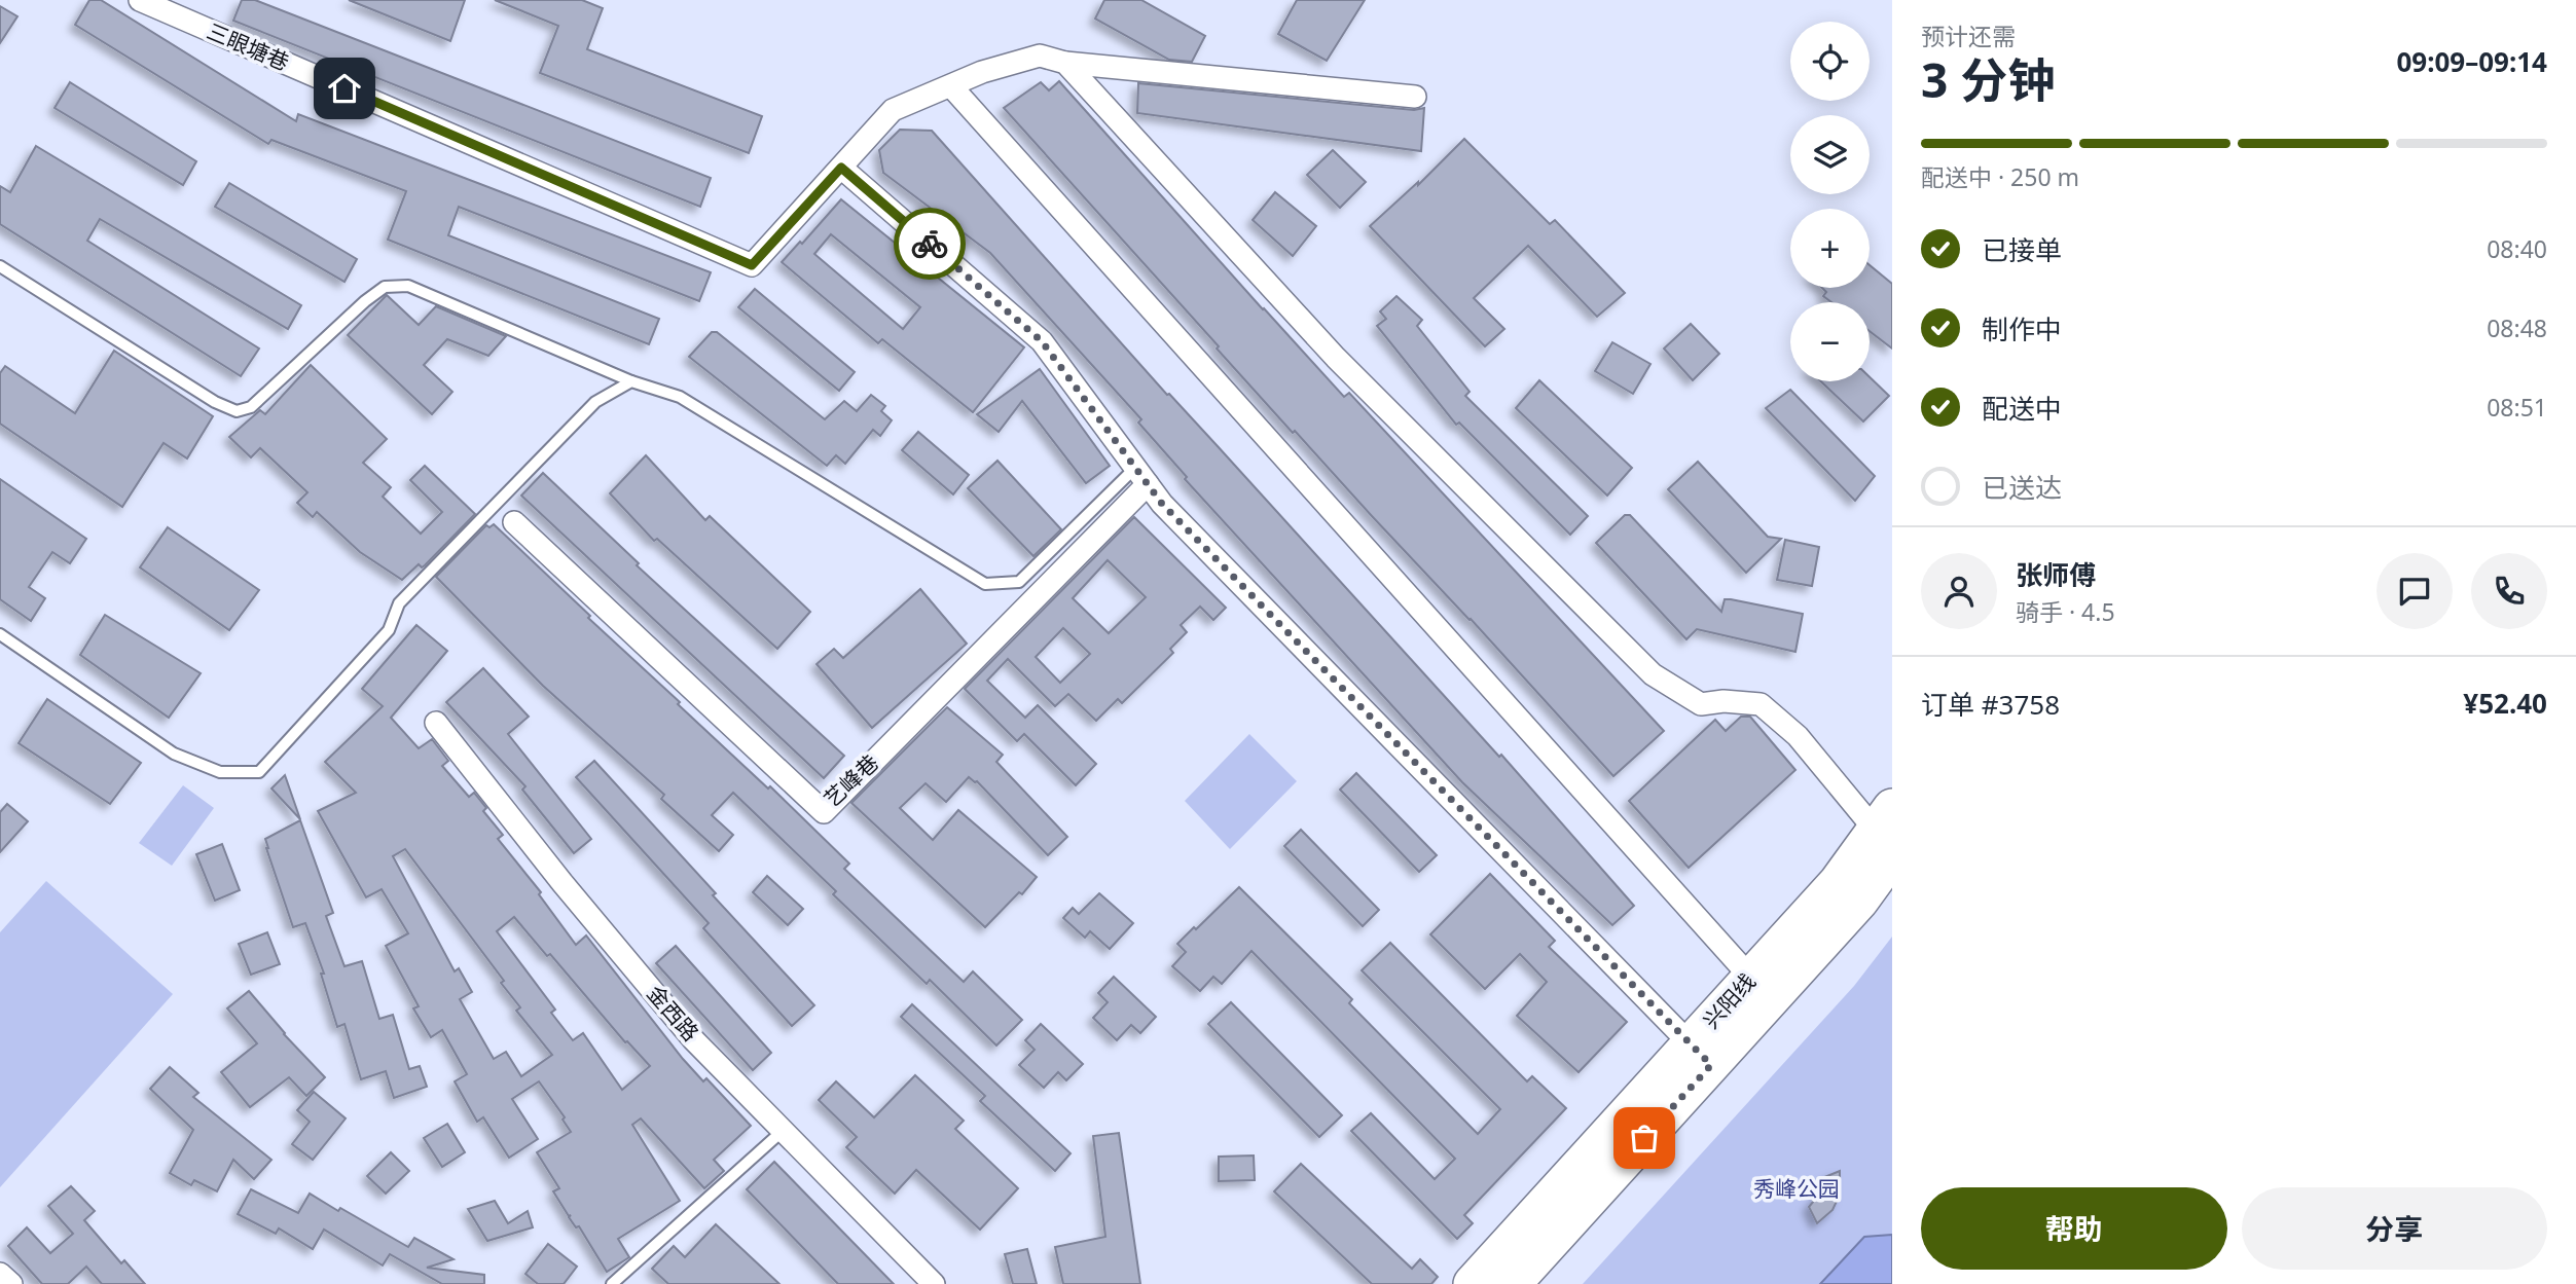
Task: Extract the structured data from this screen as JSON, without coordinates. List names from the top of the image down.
{
  "streets": {
    "highway": ["兴阳线"],
    "street": ["三眼塘巷", "艺峰巷", "金西路"]
  },
  "parks": ["秀峰公园"],
  "page": {
    "heading": ["3 分钟", "预计还需", "09:09–09:14"],
    "panel": [
      "张师傅",
      "骑手 · 4.5",
      "订单 #3758",
      "¥52.40"
    ],
    "map_buttons": ["+", "−"],
    "bar": "配送中 · 250 m",
    "list": [
      ["已接单", "08:40"],
      ["制作中", "08:48"],
      ["配送中", "08:51"],
      "已送达"
    ],
    "buttons": ["帮助", "分享"]
  }
}
